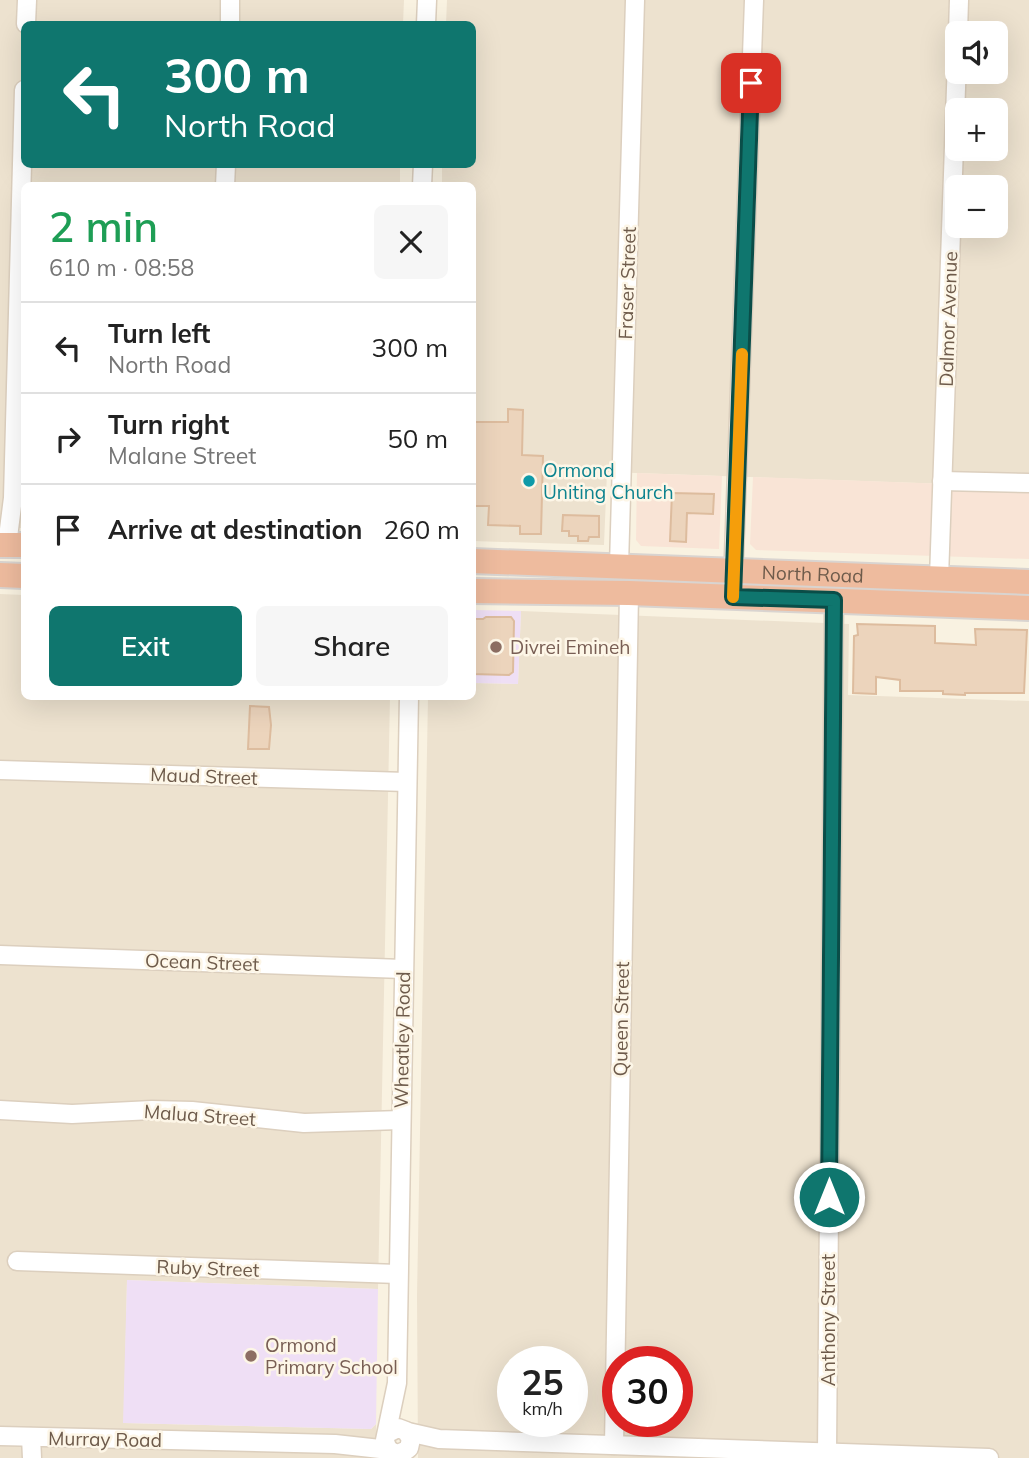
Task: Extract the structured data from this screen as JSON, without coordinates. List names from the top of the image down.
{
  "streets": {
    "highway": ["North Road"],
    "street": [
      "Fraser Street",
      "Dalmor Avenue",
      "Maud Street",
      "Ocean Street",
      "Queen Street",
      "Wheatley Road",
      "Malua Street",
      "Ruby Street",
      "Anthony Street",
      "Murray Road"
    ]
  },
  "crossings": [
    ["Fraser Street", "North Road"],
    ["Dalmor Avenue", "North Road"],
    ["North Road", "Queen Street"],
    ["North Road", "Anthony Street"],
    ["Maud Street", "Wheatley Road"],
    ["Ocean Street", "Wheatley Road"],
    ["Queen Street", "Murray Road"],
    ["Wheatley Road", "Malua Street"],
    ["Wheatley Road", "Ruby Street"],
    ["Wheatley Road", "Murray Road"],
    ["Anthony Street", "Murray Road"]
  ],
  "places": ["Ormond Uniting Church", "Divrei Emineh", "Ormond Primary School"],
  "page": {
    "map_buttons": ["+", "−"],
    "turn": ["300 m", "North Road"],
    "heading": ["2 min", "610 m · 08:58"],
    "list": [
      {
        "name": "Turn left",
        "note": "North Road",
        "value": "300 m"
      },
      {
        "name": "Turn right",
        "note": "Malane Street",
        "value": "50 m"
      },
      {
        "name": "Arrive at destination",
        "value": "260 m"
      }
    ],
    "buttons": ["Exit", "Share"],
    "speed": "25 km/h",
    "limit": "30"
  }
}
